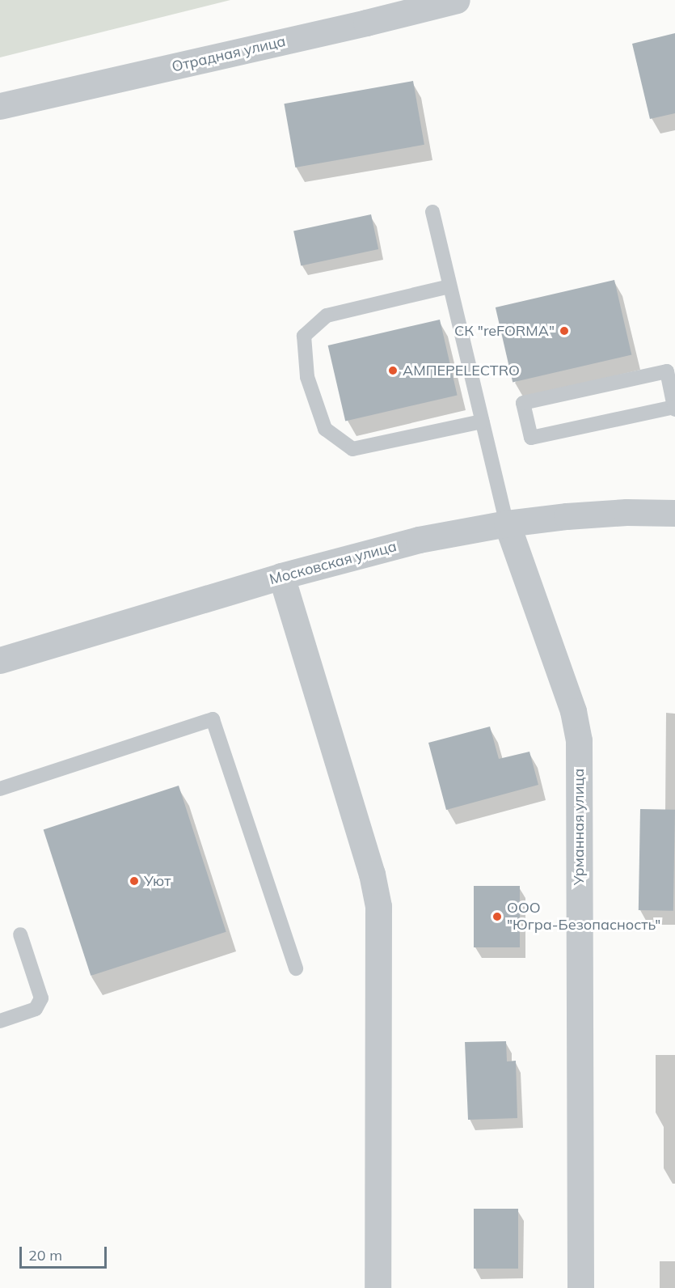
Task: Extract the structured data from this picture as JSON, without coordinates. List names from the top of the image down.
{
  "streets": {
    "street": ["Отрадная улица", "Московская улица", "Урманная улица"]
  },
  "crossings": [
    ["Московская улица", "Урманная улица"]
  ],
  "places": [
    "СК \"reFORMA\"",
    "АМПЕРELECTRO",
    "Уют",
    "ООО \"Югра-Безопасность\""
  ],
  "scale_bar": "20 m"
}
